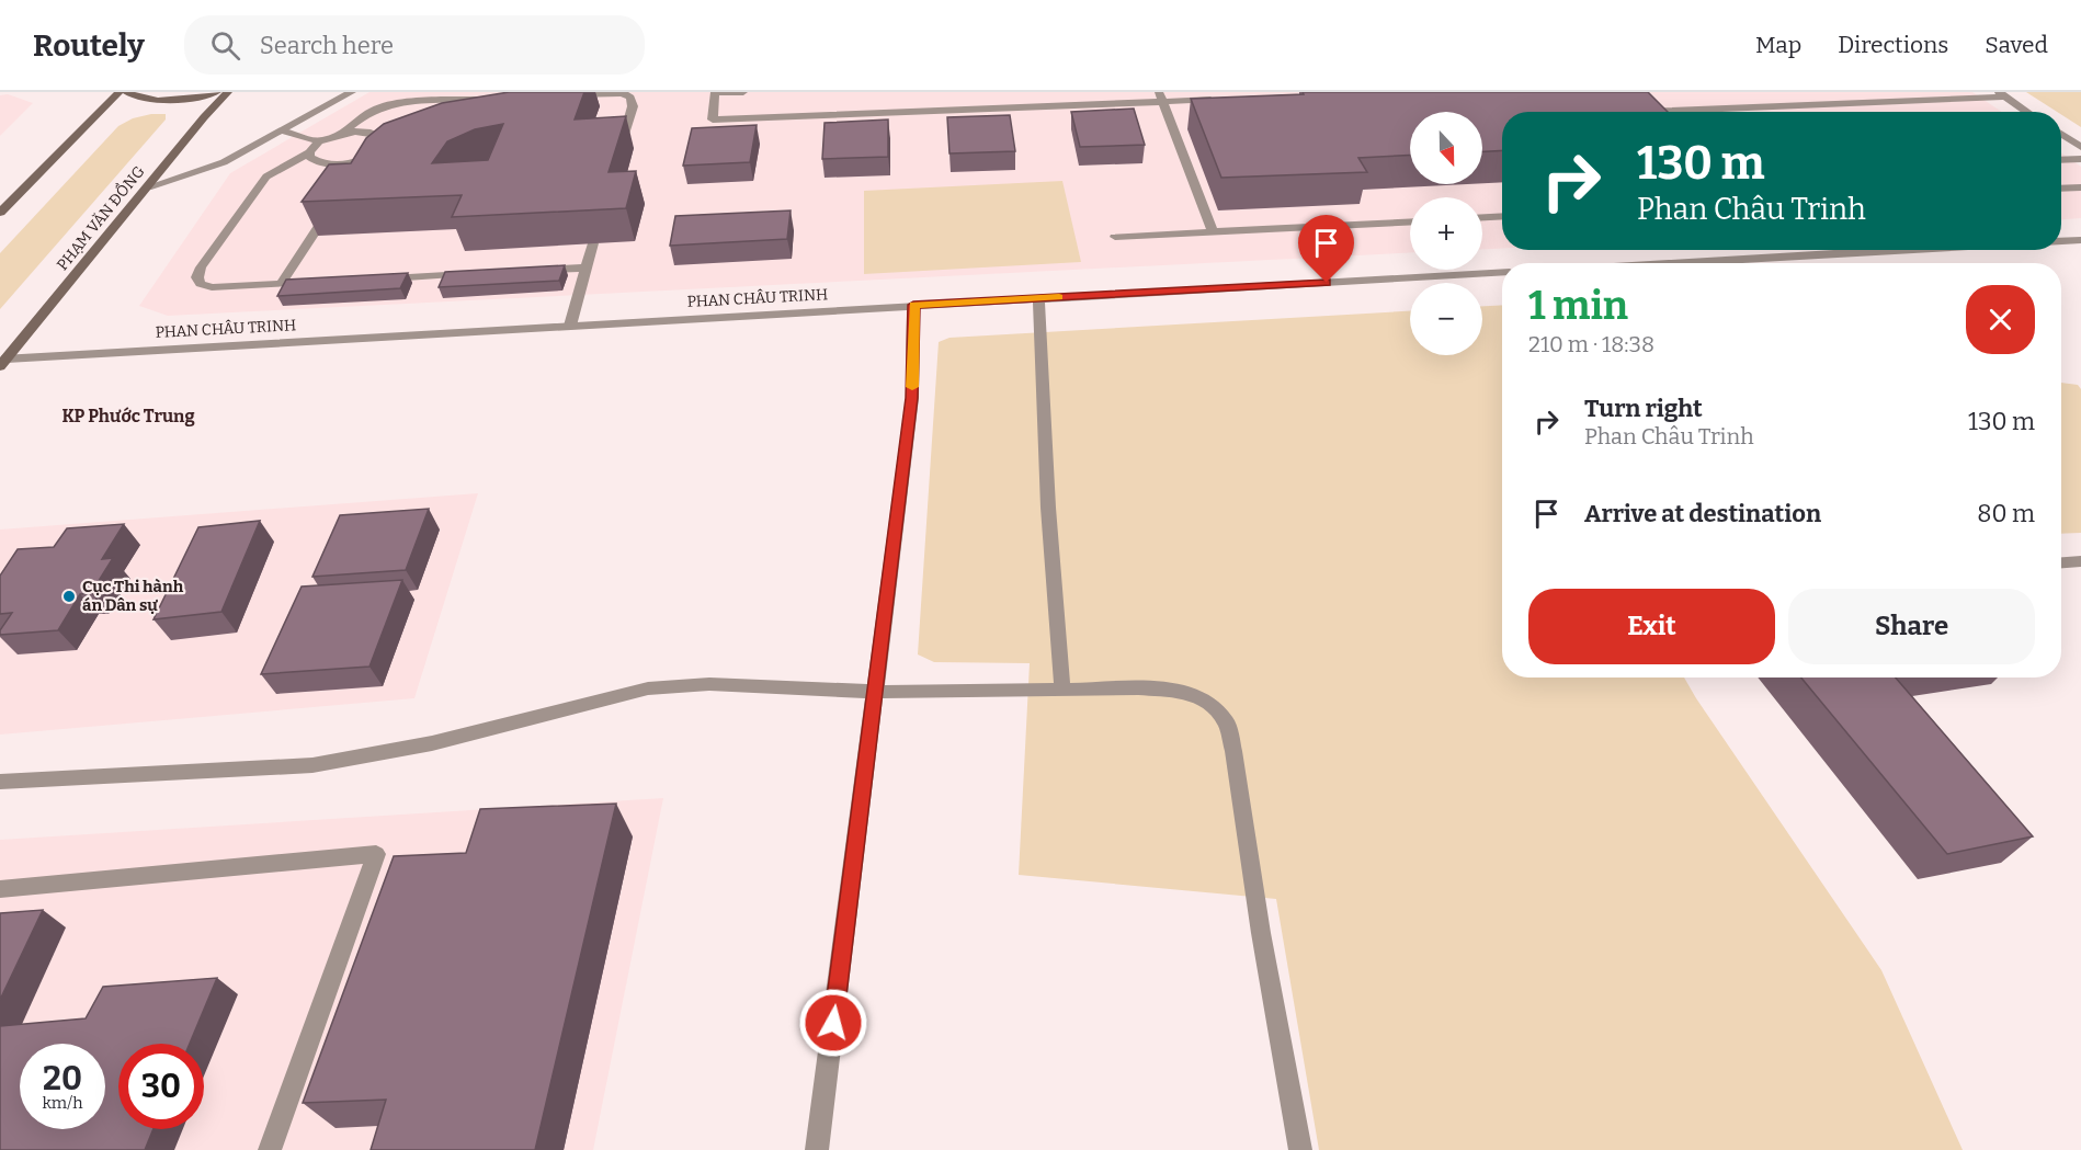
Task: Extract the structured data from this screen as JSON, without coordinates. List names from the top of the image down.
{
  "streets": {
    "street": ["PHẠM VĂN ĐỒNG", "PHAN CHÂU TRINH"]
  },
  "crossings": [
    ["PHẠM VĂN ĐỒNG", "PHAN CHÂU TRINH"]
  ],
  "districts": ["KP Phước Trung"],
  "places": ["Cục Thi hành án Dân sự"],
  "north": "bottom",
  "page": {
    "header": "Routely",
    "search": "Search here",
    "nav": ["Map", "Directions", "Saved"],
    "map_buttons": ["+", "−"],
    "turn": ["130 m", "Phan Châu Trinh"],
    "heading": ["1 min", "210 m · 18:38"],
    "list": [
      {
        "name": "Turn right",
        "note": "Phan Châu Trinh",
        "value": "130 m"
      },
      {
        "name": "Arrive at destination",
        "value": "80 m"
      }
    ],
    "buttons": ["Exit", "Share"],
    "speed": "20 km/h",
    "limit": "30"
  }
}
